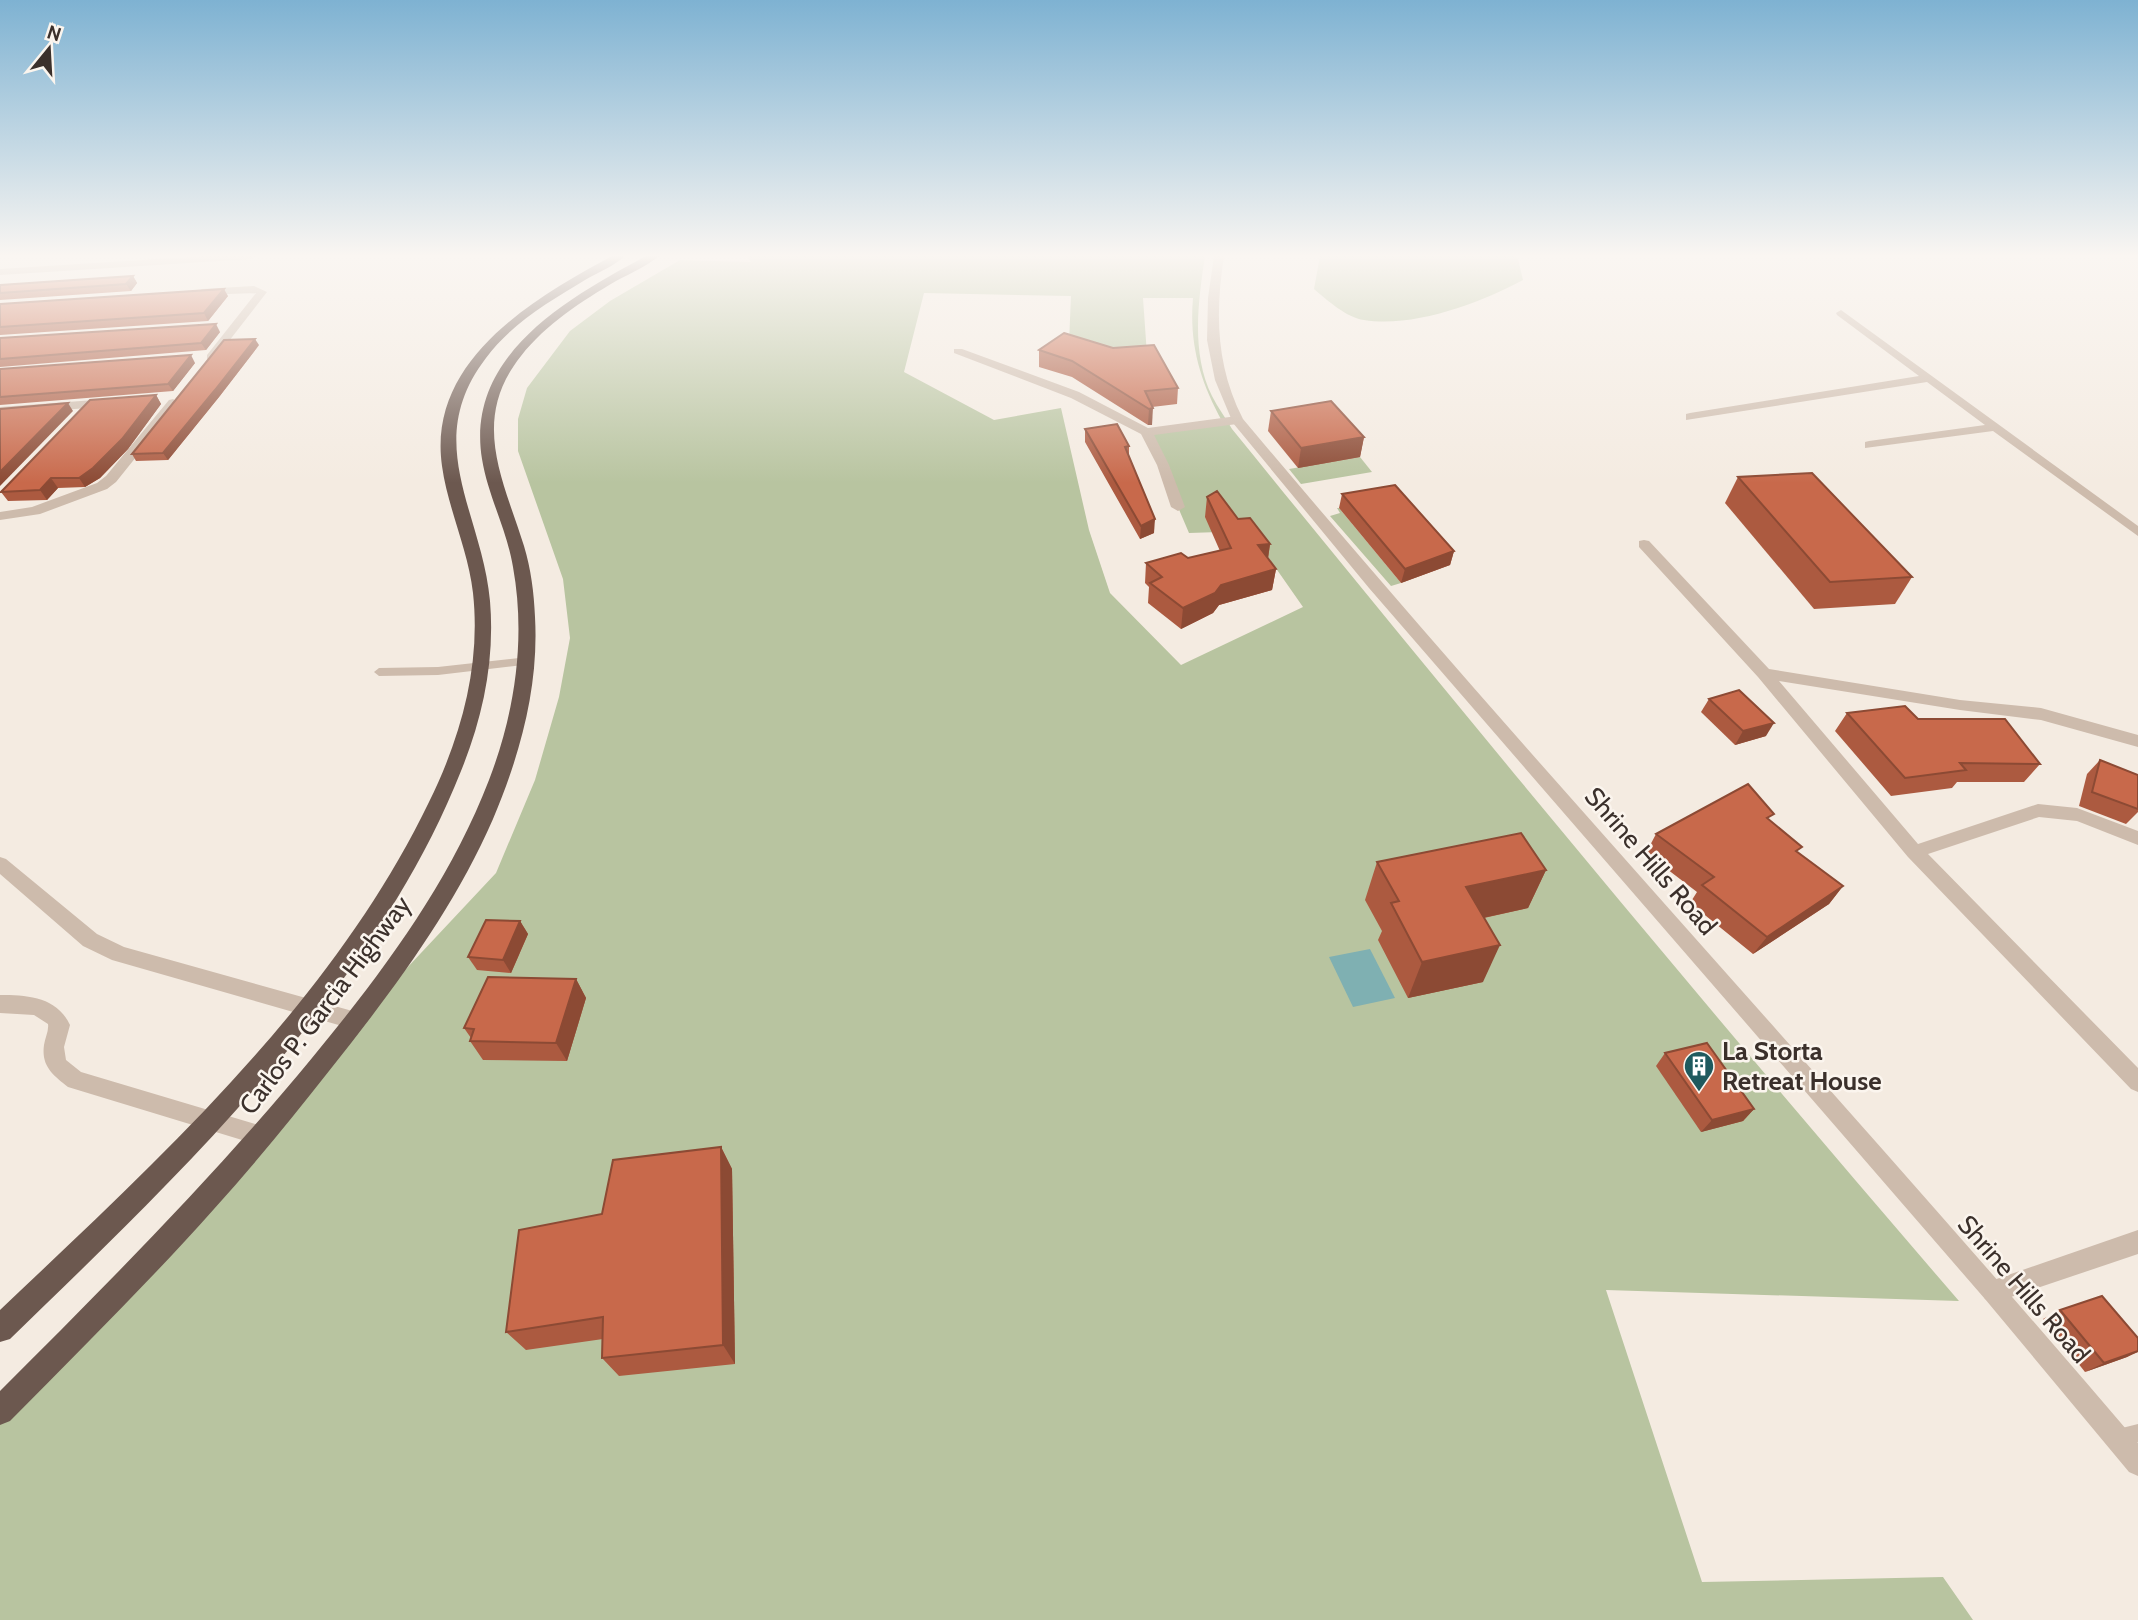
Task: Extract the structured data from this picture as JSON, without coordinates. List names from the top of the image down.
{
  "streets": {
    "highway": ["Carlos P. Garcia Highway"],
    "street": ["Shrine Hills Road"]
  },
  "places": {
    "building": ["La Storta Retreat House"]
  },
  "north": "top"
}
